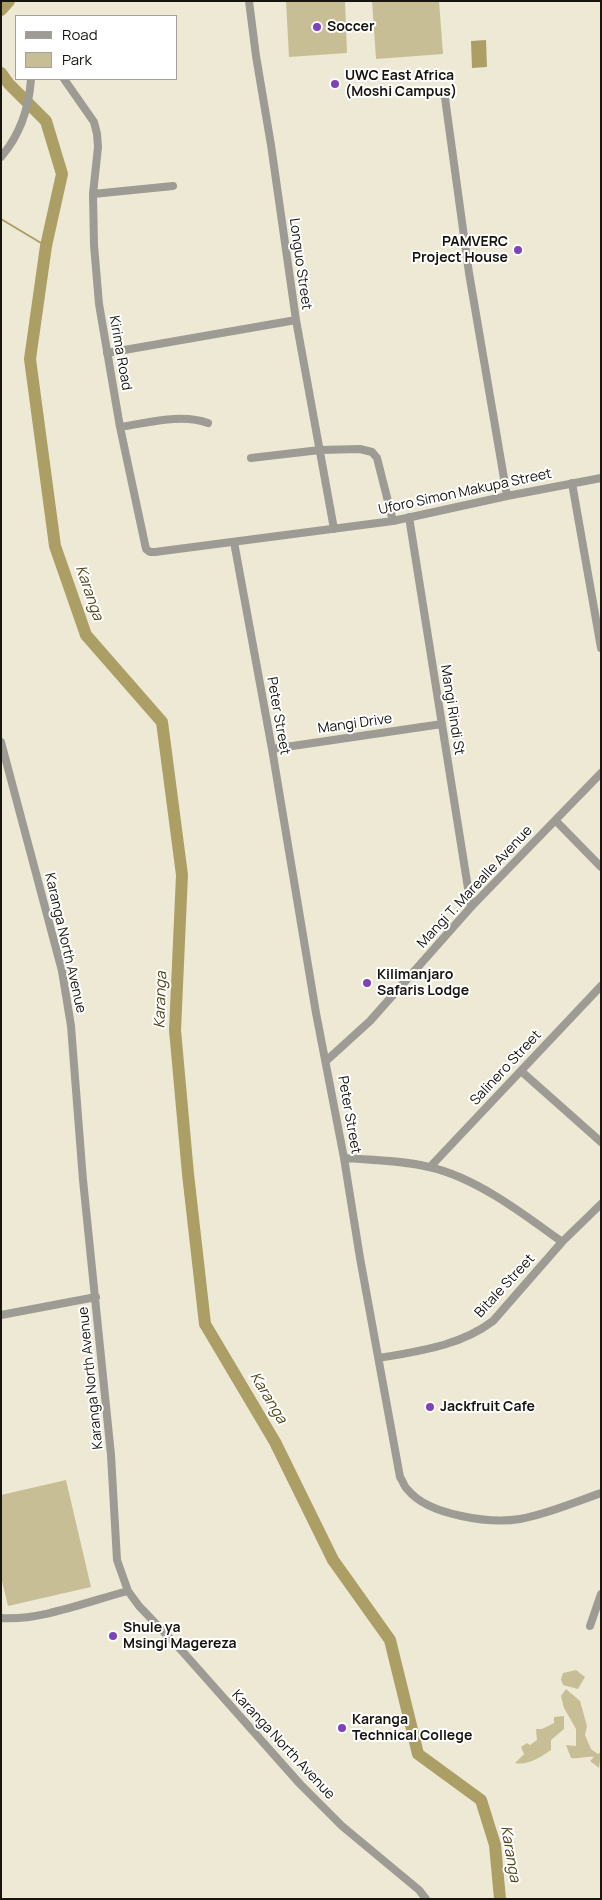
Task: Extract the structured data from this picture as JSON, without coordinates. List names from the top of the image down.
{
  "streets": {
    "street": [
      "Longuo Street",
      "Kirima Road",
      "Uforo Simon Makupa Street",
      "Mangi Rindi St",
      "Peter Street",
      "Mangi Drive",
      "Mangi T. Marealle Avenue",
      "Karanga North Avenue",
      "Salinero Street",
      "Bitale Street"
    ]
  },
  "crossings": [
    ["Longuo Street", "Uforo Simon Makupa Street"],
    ["Kirima Road", "Uforo Simon Makupa Street"],
    ["Kirima Road", "Peter Street"],
    ["Uforo Simon Makupa Street", "Mangi Rindi St"],
    ["Uforo Simon Makupa Street", "Peter Street"],
    ["Mangi Rindi St", "Mangi Drive"],
    ["Mangi Rindi St", "Mangi T. Marealle Avenue"],
    ["Peter Street", "Mangi Drive"],
    ["Peter Street", "Mangi T. Marealle Avenue"],
    ["Peter Street", "Bitale Street"]
  ],
  "water": ["Karanga"],
  "places": [
    "Soccer",
    "UWC East Africa (Moshi Campus)",
    "PAMVERC Project House",
    "Kilimanjaro Safaris Lodge",
    "Jackfruit Cafe",
    "Shule ya Msingi Magereza",
    "Karanga Technical College"
  ],
  "legend": ["Road", "Park"]
}
